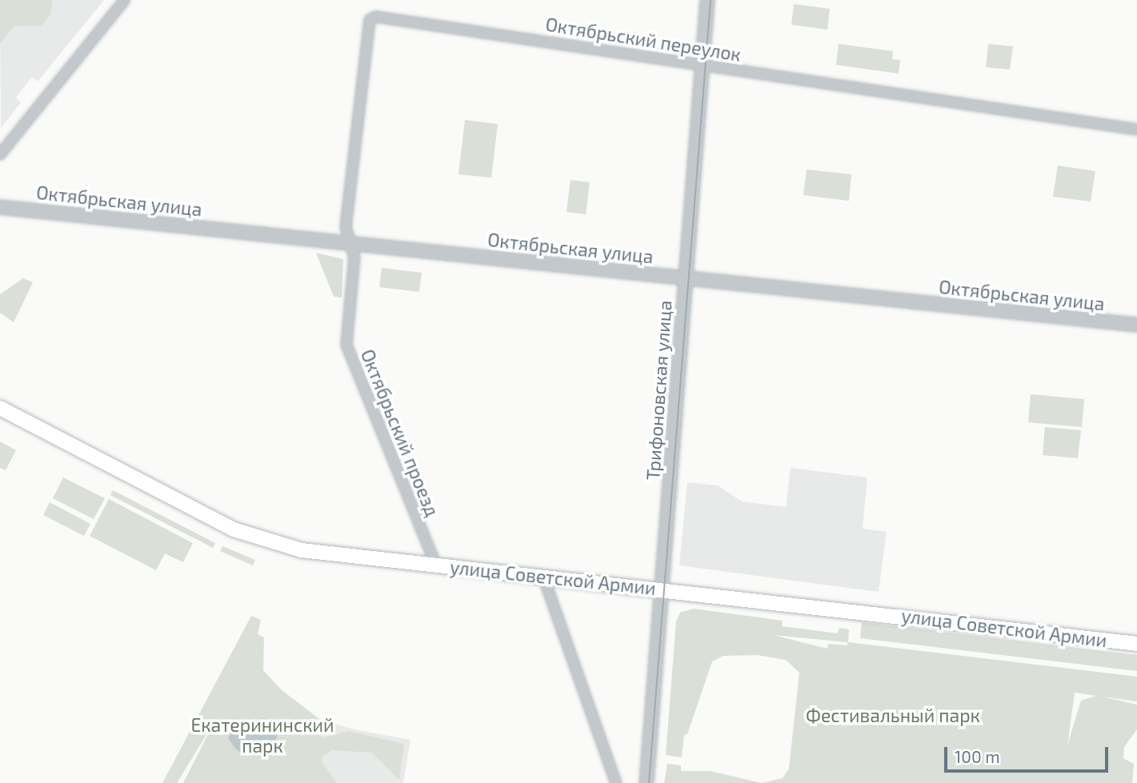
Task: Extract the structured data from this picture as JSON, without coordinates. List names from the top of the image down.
{
  "streets": {
    "main road": ["улица Советской Армии"],
    "street": [
      "Октябрьский переулок",
      "Октябрьская улица",
      "Трифоновская улица",
      "Октябрьский проезд"
    ]
  },
  "crossings": [
    ["Октябрьский переулок", "Октябрьская улица"],
    ["Октябрьский переулок", "Трифоновская улица"],
    ["Октябрьский переулок", "Октябрьский проезд"],
    ["Октябрьская улица", "Трифоновская улица"],
    ["Октябрьская улица", "Октябрьский проезд"],
    ["Трифоновская улица", "улица Советской Армии"],
    ["Октябрьский проезд", "улица Советской Армии"]
  ],
  "parks": ["Фестивальный парк", "Екатерининский парк"],
  "scale_bar": "100 m"
}
